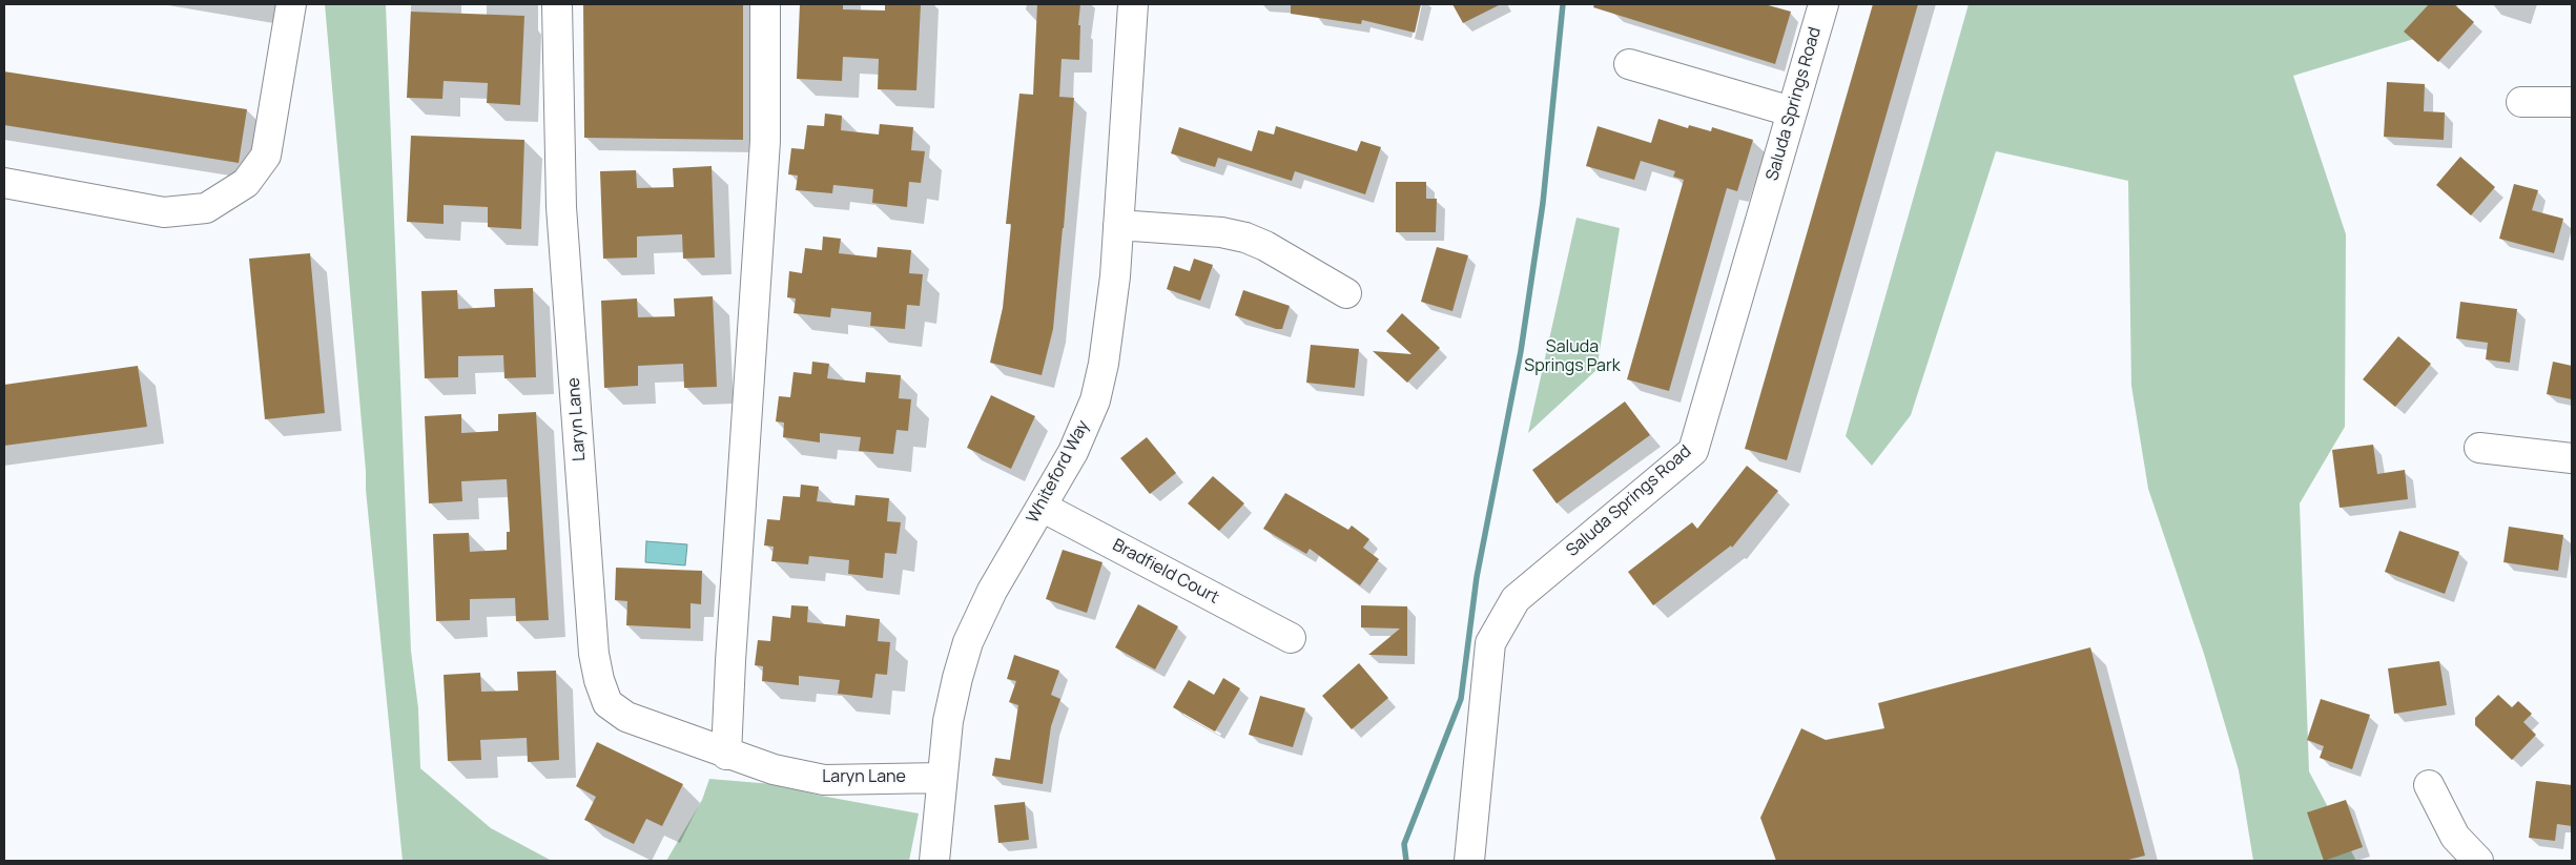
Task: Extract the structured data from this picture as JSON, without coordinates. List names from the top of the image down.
{
  "streets": {
    "street": [
      "Saluda Springs Road",
      "Laryn Lane",
      "Whiteford Way",
      "Bradfield Court"
    ]
  },
  "crossings": [
    ["Laryn Lane", "Whiteford Way"],
    ["Whiteford Way", "Bradfield Court"]
  ],
  "parks": ["Saluda Springs Park"]
}
